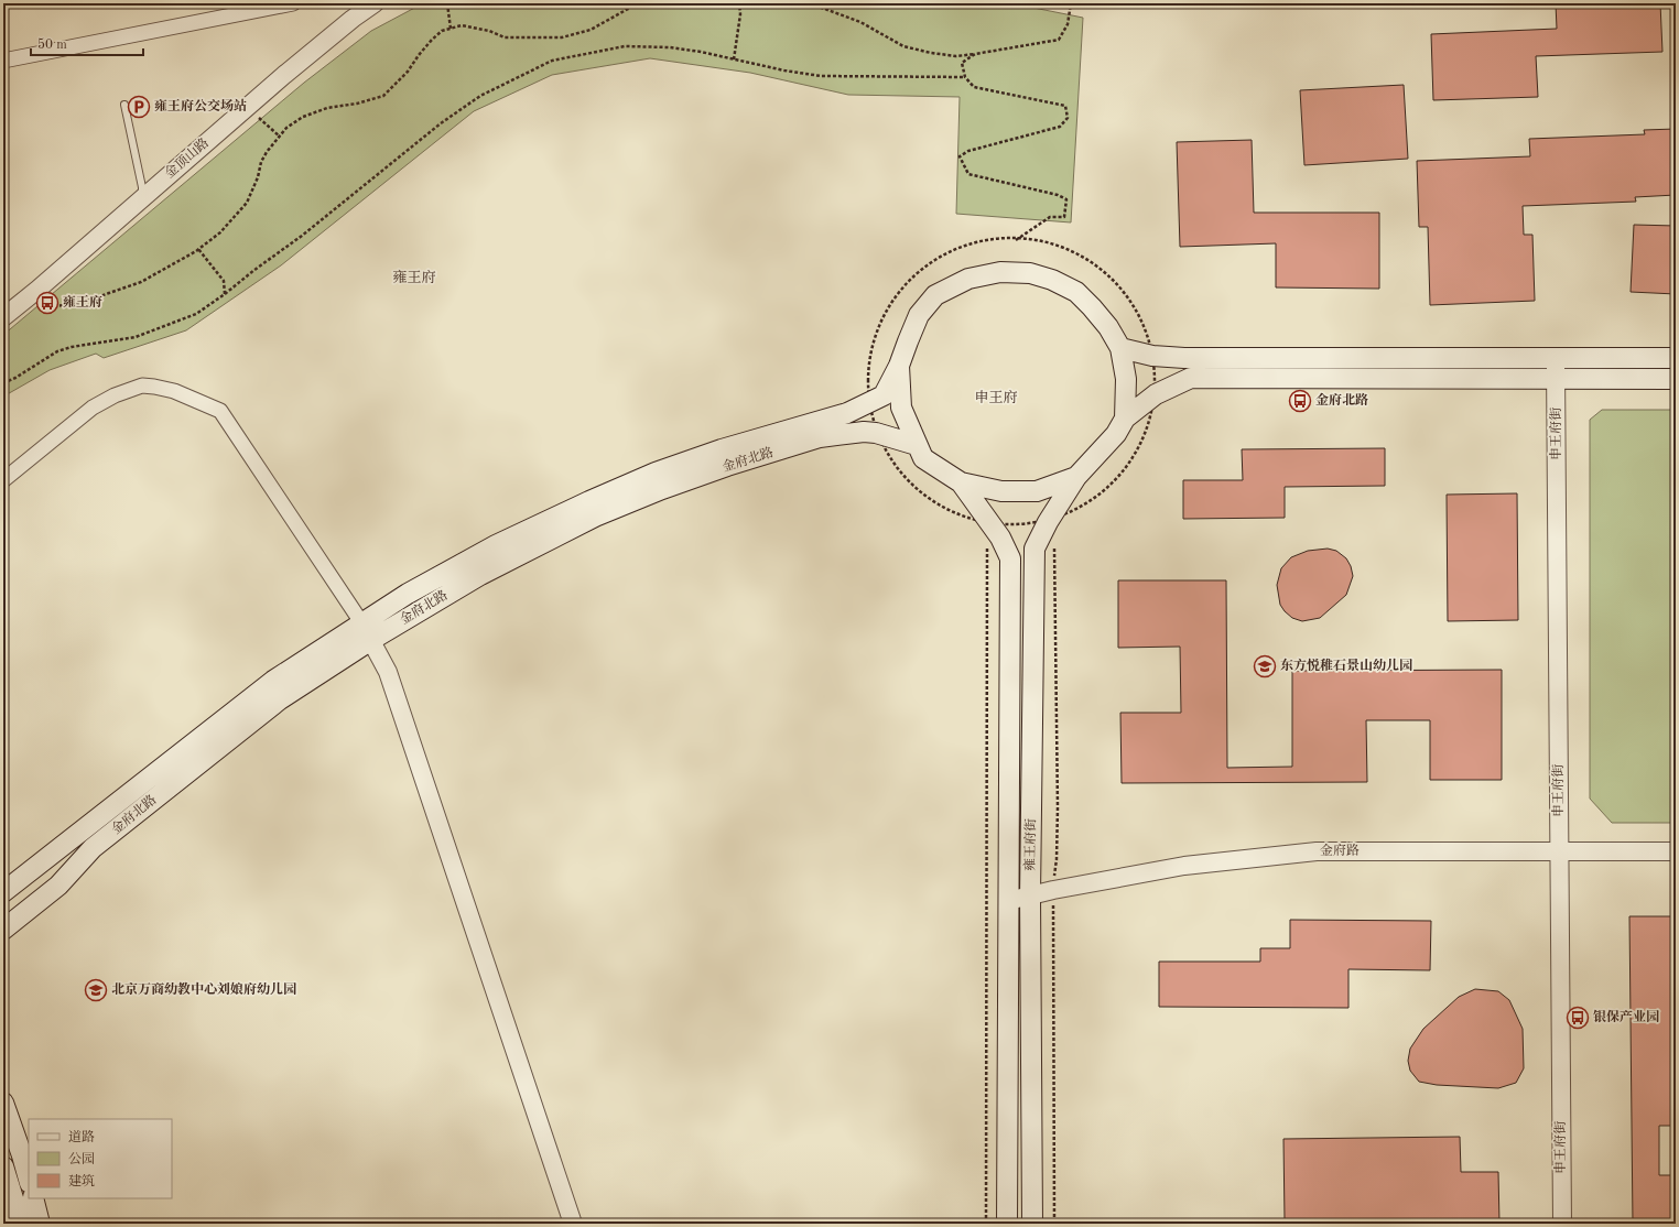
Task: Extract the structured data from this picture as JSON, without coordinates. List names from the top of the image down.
{
  "streets": {
    "main road": ["金府北路", "雍王府街"],
    "street": ["金顶山路", "申王府街", "金府路"]
  },
  "crossings": [
    ["申王府街", "金府路"],
    ["金府北路", "雍王府街"],
    ["雍王府街", "金府路"]
  ],
  "districts": ["雍王府", "申王府"],
  "places": {
    "parking": ["雍王府公交场站"],
    "bus stop": ["雍王府", "金府北路", "银保产业园"],
    "school or university": ["东方悦稚石景山幼儿园", "北京万商幼教中心刘娘府幼儿园"]
  },
  "legend": ["道路", "公园", "建筑"],
  "scale_bar": "50 m"
}
